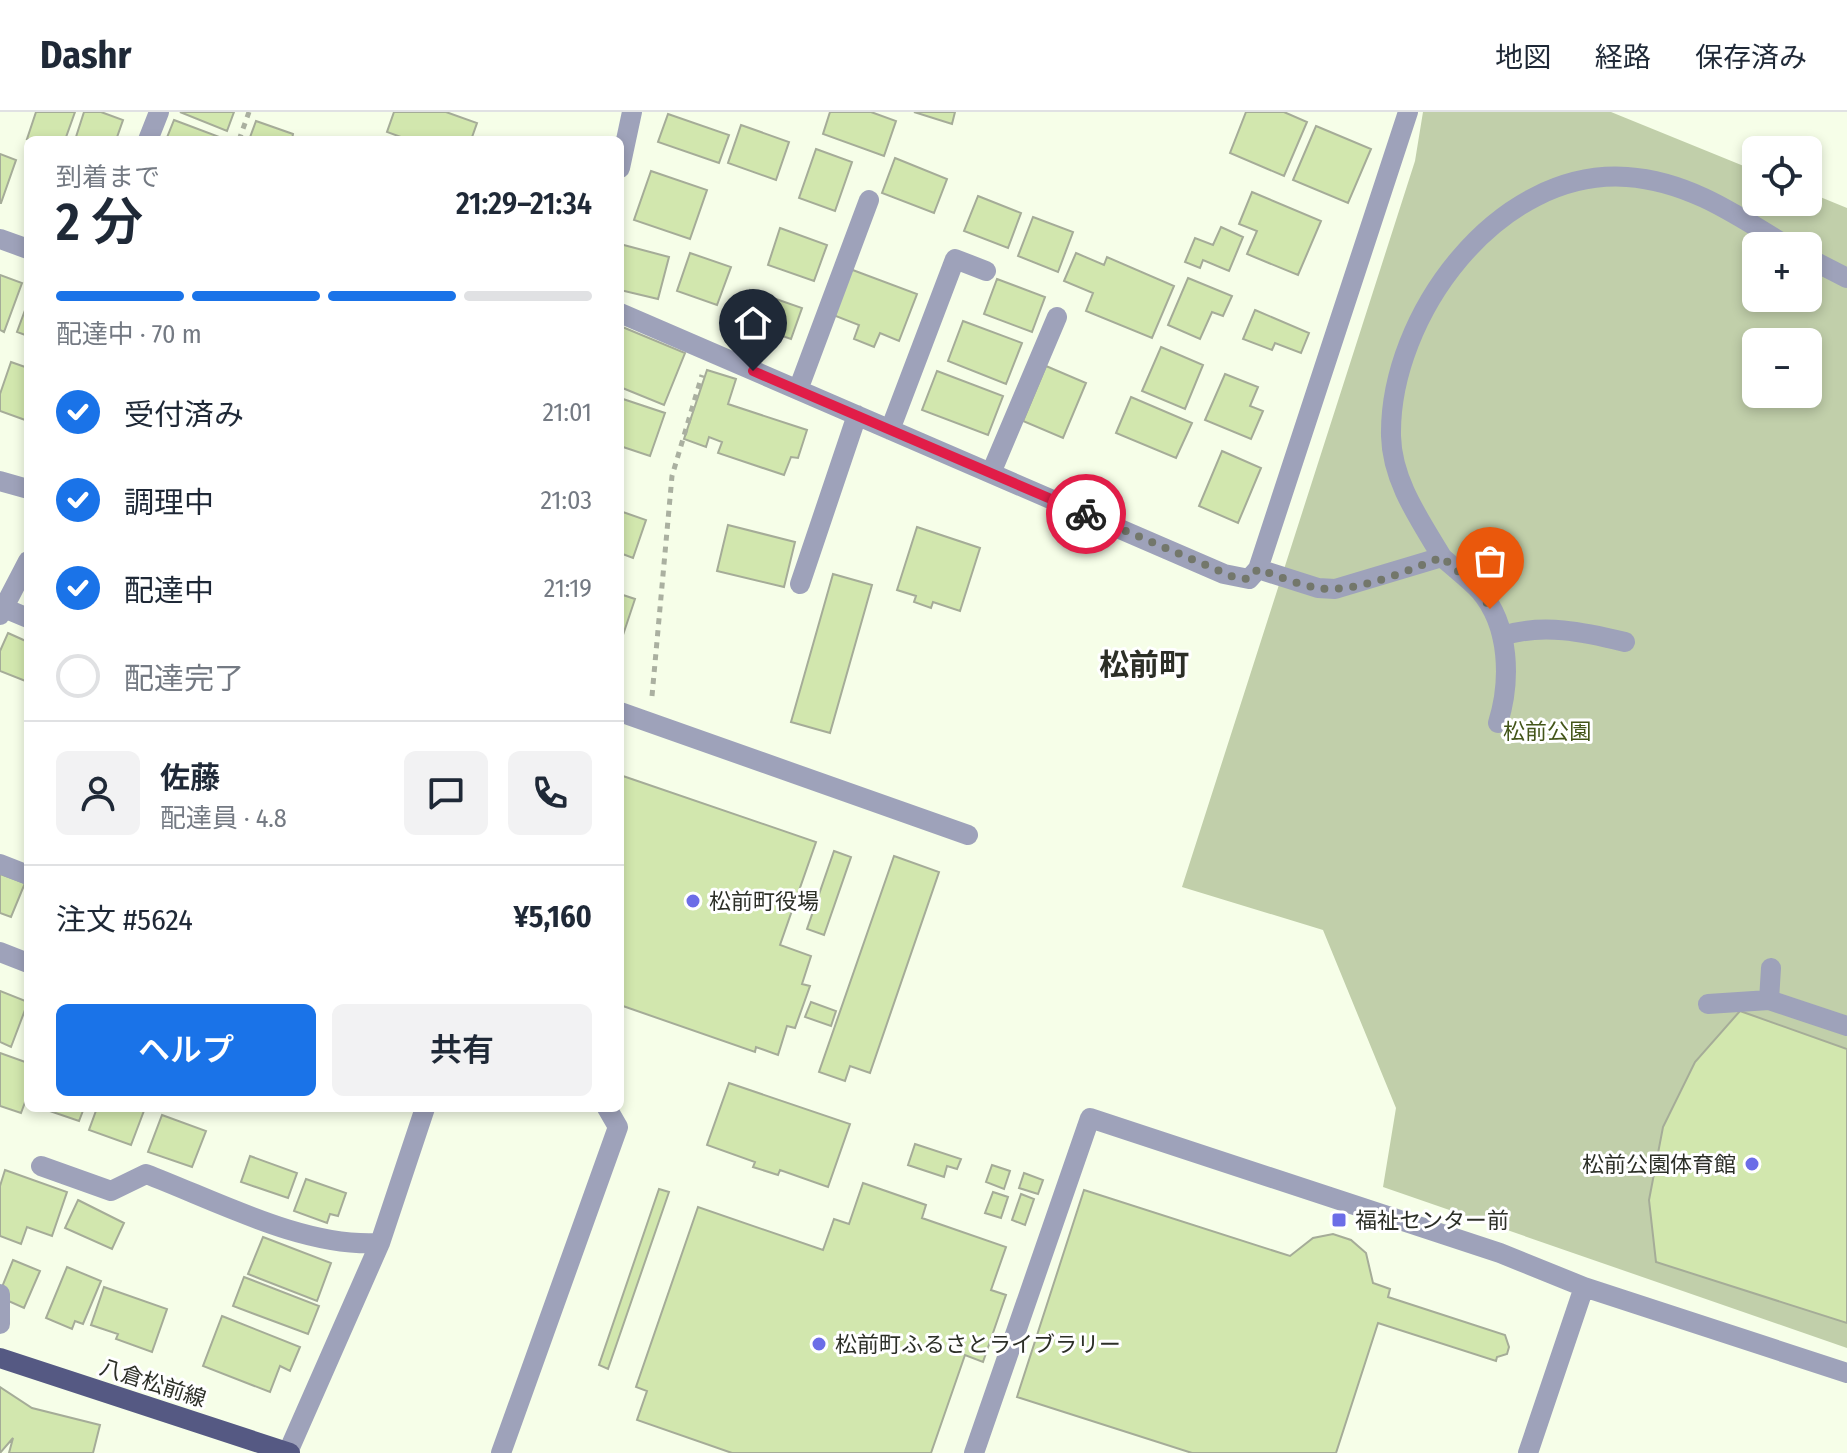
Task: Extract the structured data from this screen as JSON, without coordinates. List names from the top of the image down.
{
  "streets": {
    "main road": ["八倉松前線"]
  },
  "districts": ["松前町"],
  "parks": ["松前公園"],
  "places": {
    "other": ["松前町役場", "松前公園体育館", "松前町ふるさとライブラリー"],
    "transit": ["福祉センター前"]
  },
  "page": {
    "header": "Dashr",
    "nav": ["地図", "経路", "保存済み"],
    "map_buttons": ["+", "−"],
    "heading": ["2 分", "到着まで", "21:29–21:34"],
    "panel": [
      "佐藤",
      "配達員 · 4.8",
      "注文 #5624",
      "¥5,160"
    ],
    "bar": "配達中 · 70 m",
    "list": [
      ["受付済み", "21:01"],
      ["調理中", "21:03"],
      ["配達中", "21:19"],
      "配達完了"
    ],
    "buttons": ["ヘルプ", "共有"]
  }
}
